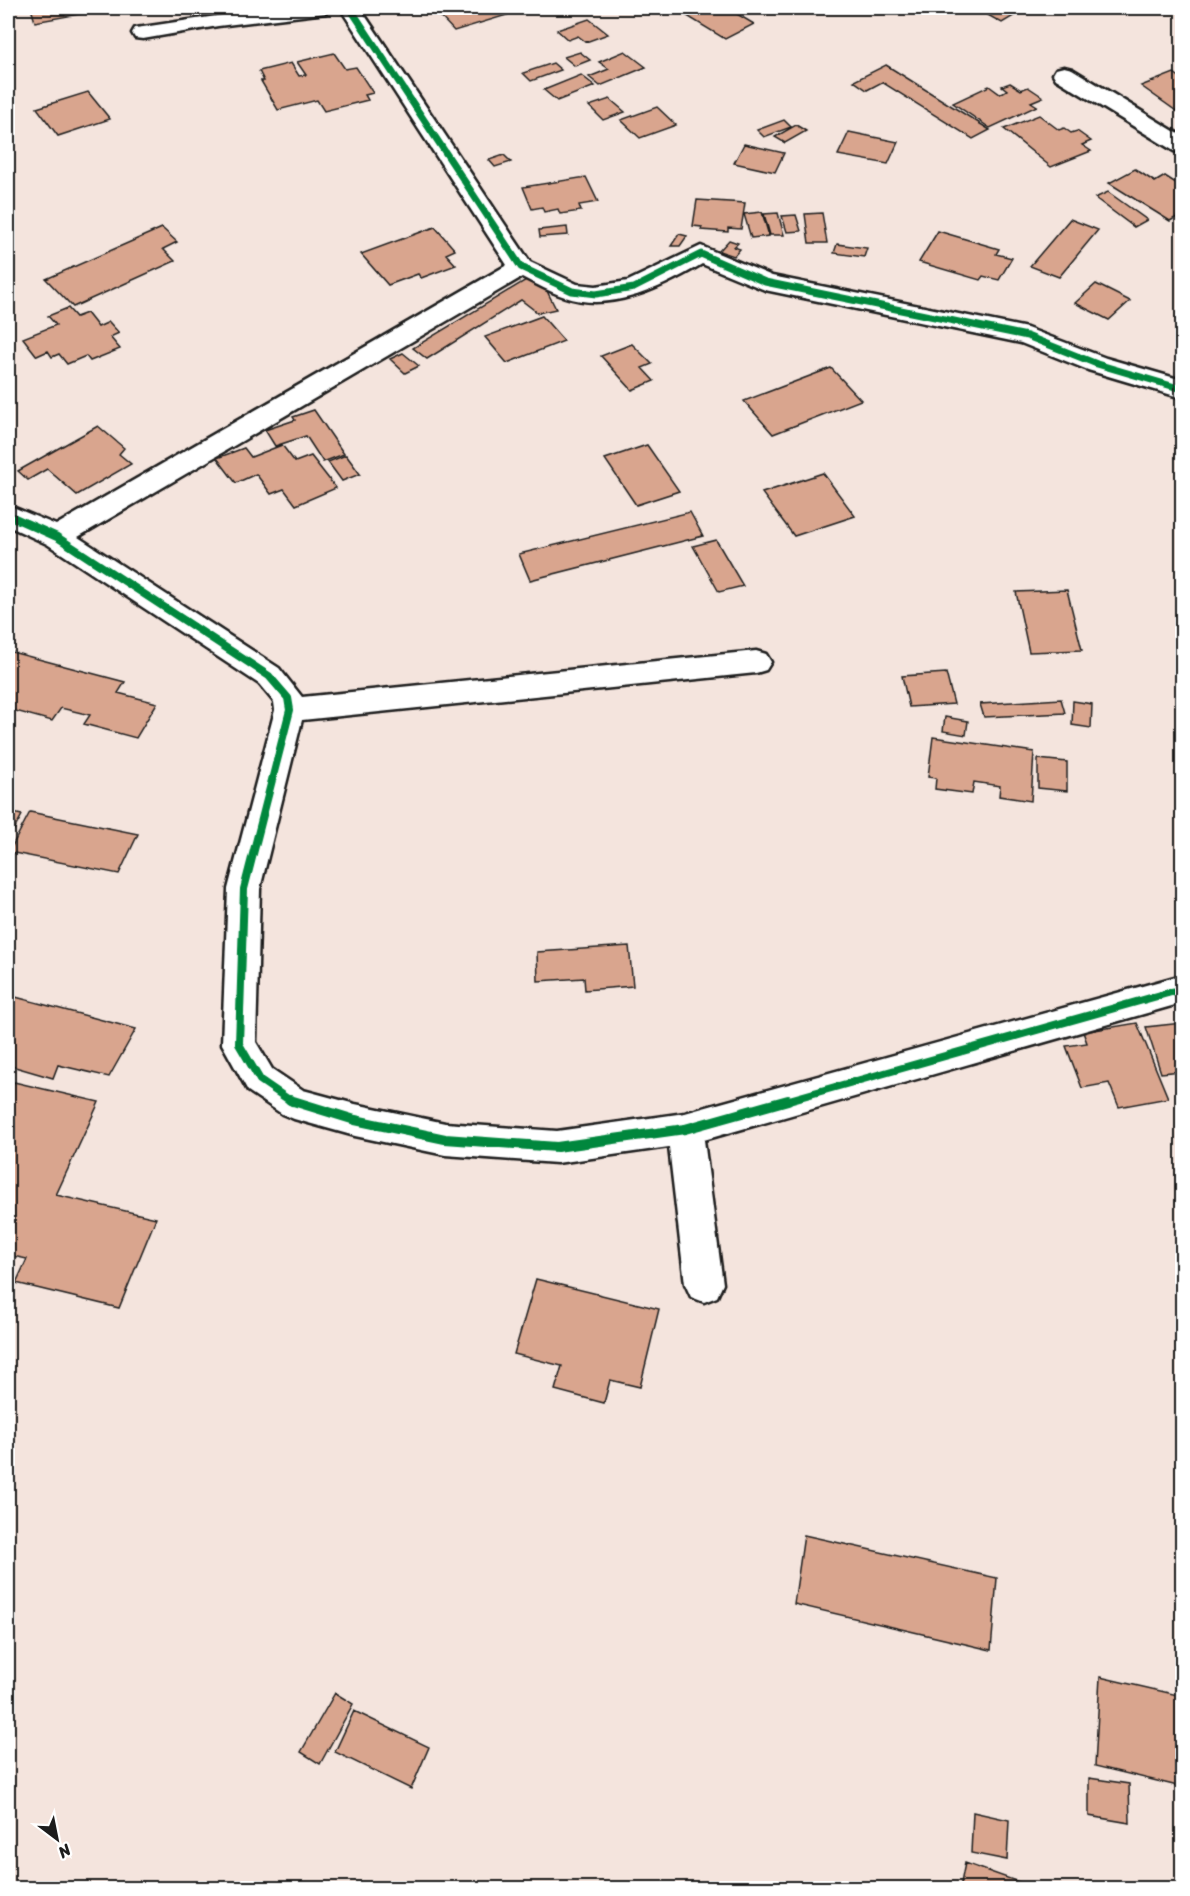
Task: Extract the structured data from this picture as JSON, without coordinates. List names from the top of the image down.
{
  "north": "bottom right"
}
